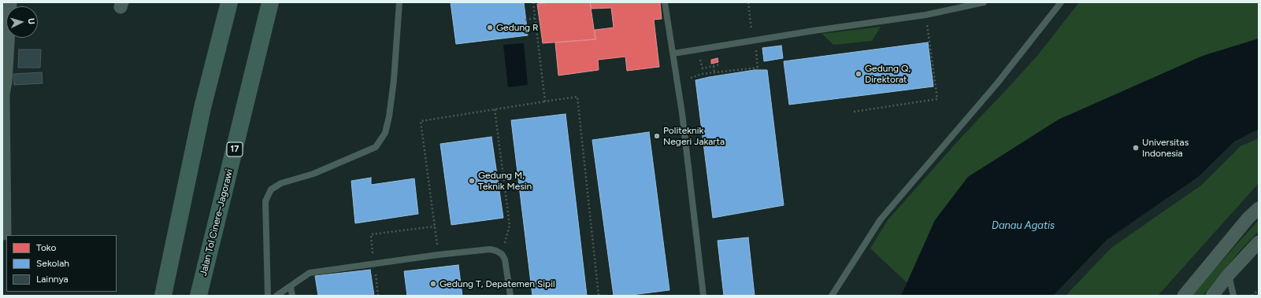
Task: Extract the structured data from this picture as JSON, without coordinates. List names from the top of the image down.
{
  "streets": {
    "highway": ["17", "Jalan Tol Cinere–Jagorawi"]
  },
  "water": ["Danau Agatis"],
  "places": [
    "Gedung R",
    "Gedung Q, Direktorat",
    "Politeknik Negeri Jakarta",
    "Universitas Indonesia",
    "Gedung M, Teknik Mesin",
    "Gedung T, Depatemen Sipil"
  ],
  "legend": ["Toko", "Sekolah", "Lainnya"],
  "north": "right"
}
